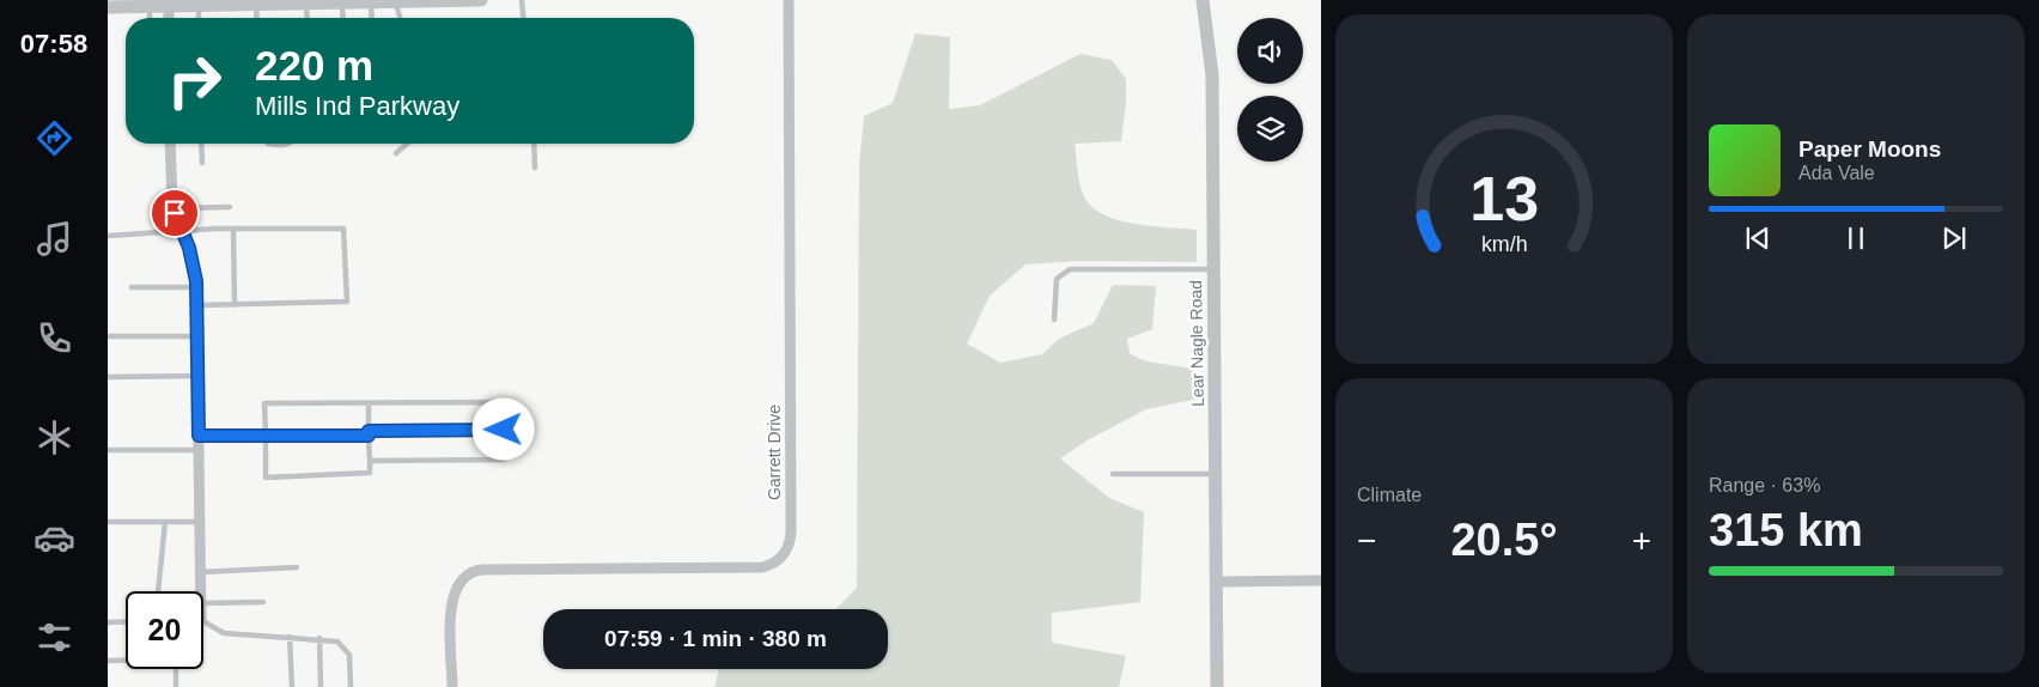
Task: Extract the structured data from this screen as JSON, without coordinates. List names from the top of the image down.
{
  "streets": {
    "street": ["Lear Nagle Road", "Garrett Drive"]
  },
  "page": {
    "tabs": "07:58",
    "turn": ["220 m", "Mills Ind Parkway"],
    "song": ["Paper Moons", "Ada Vale"],
    "tile": [
      "Climate",
      ["Range · 63%", "315 km"]
    ],
    "heat": ["−", "20.5°", "+"],
    "limit": "20",
    "trip": "07:59 · 1 min · 380 m",
    "gauge": ["13", "km/h"]
  }
}
